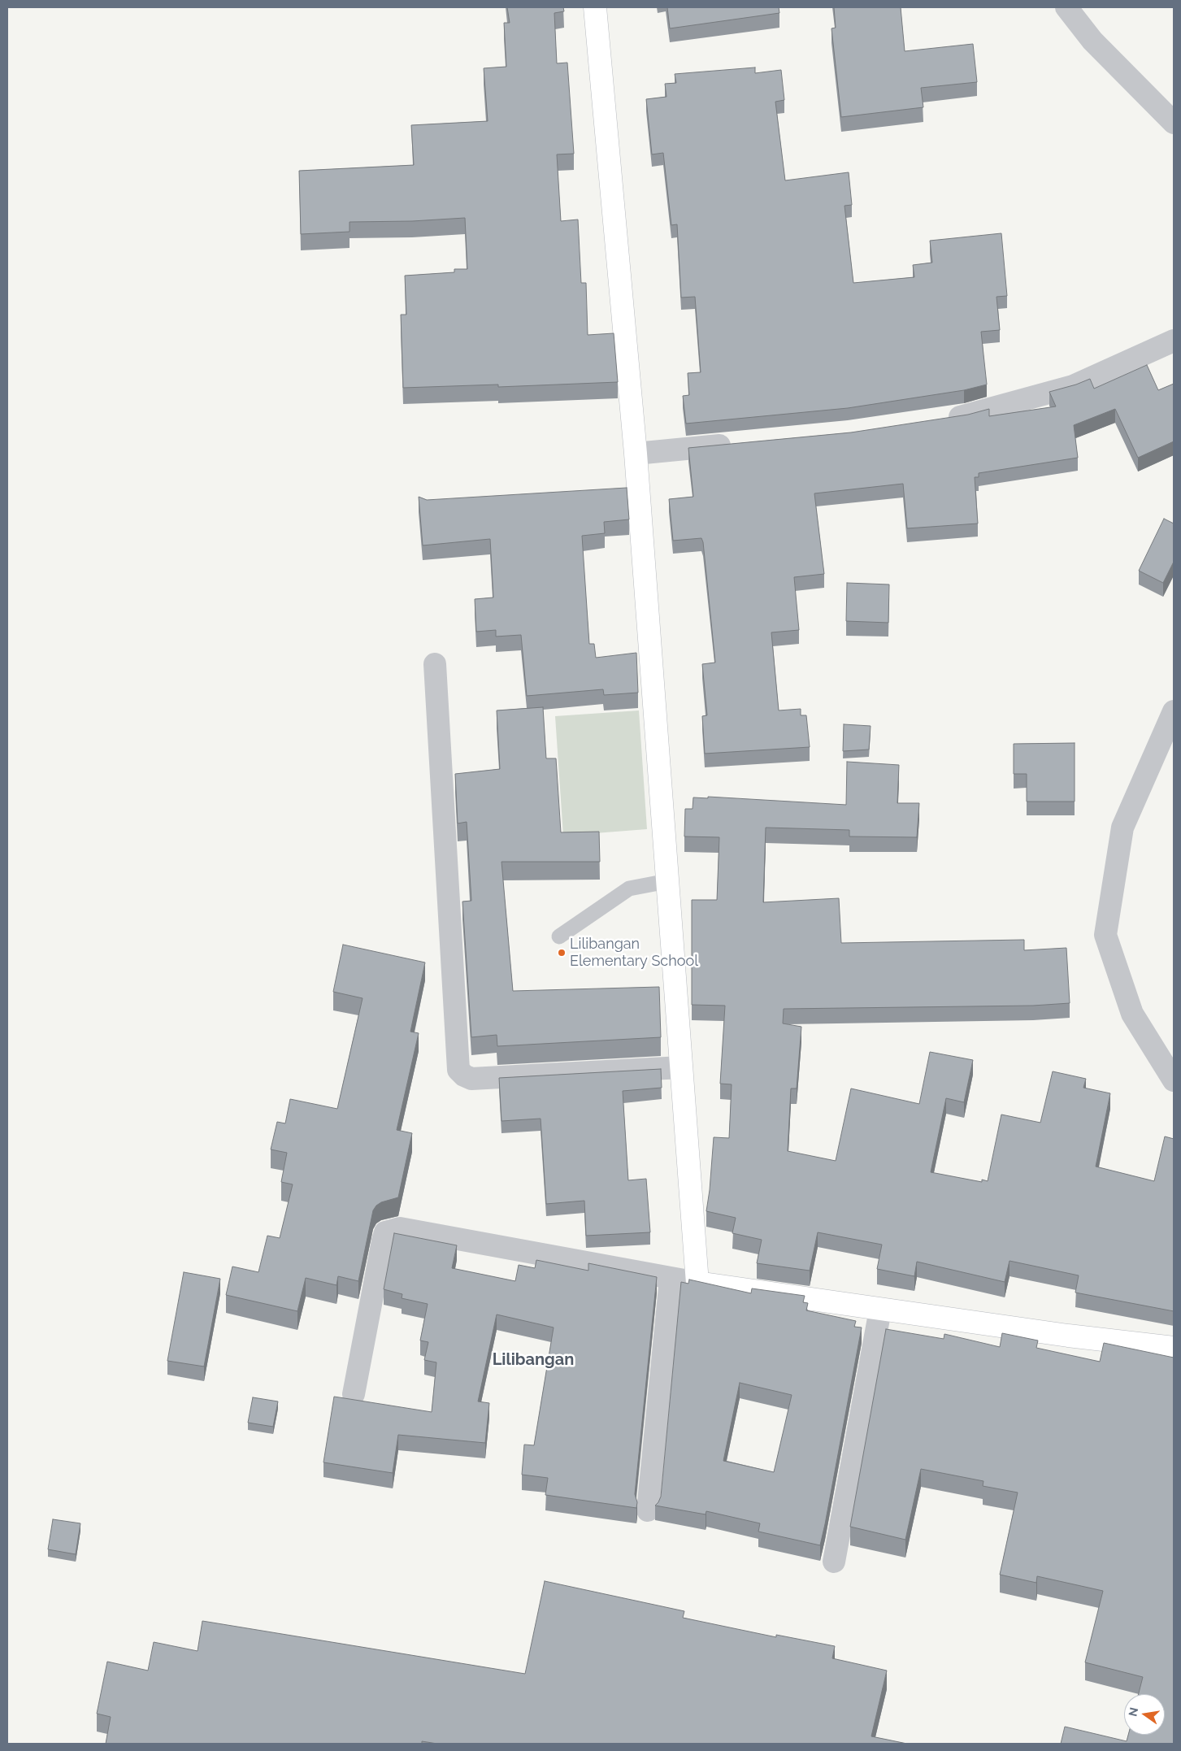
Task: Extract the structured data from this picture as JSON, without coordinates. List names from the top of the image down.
{
  "districts": ["Lilibangan"],
  "places": ["Lilibangan Elementary School"],
  "north": "left"
}
